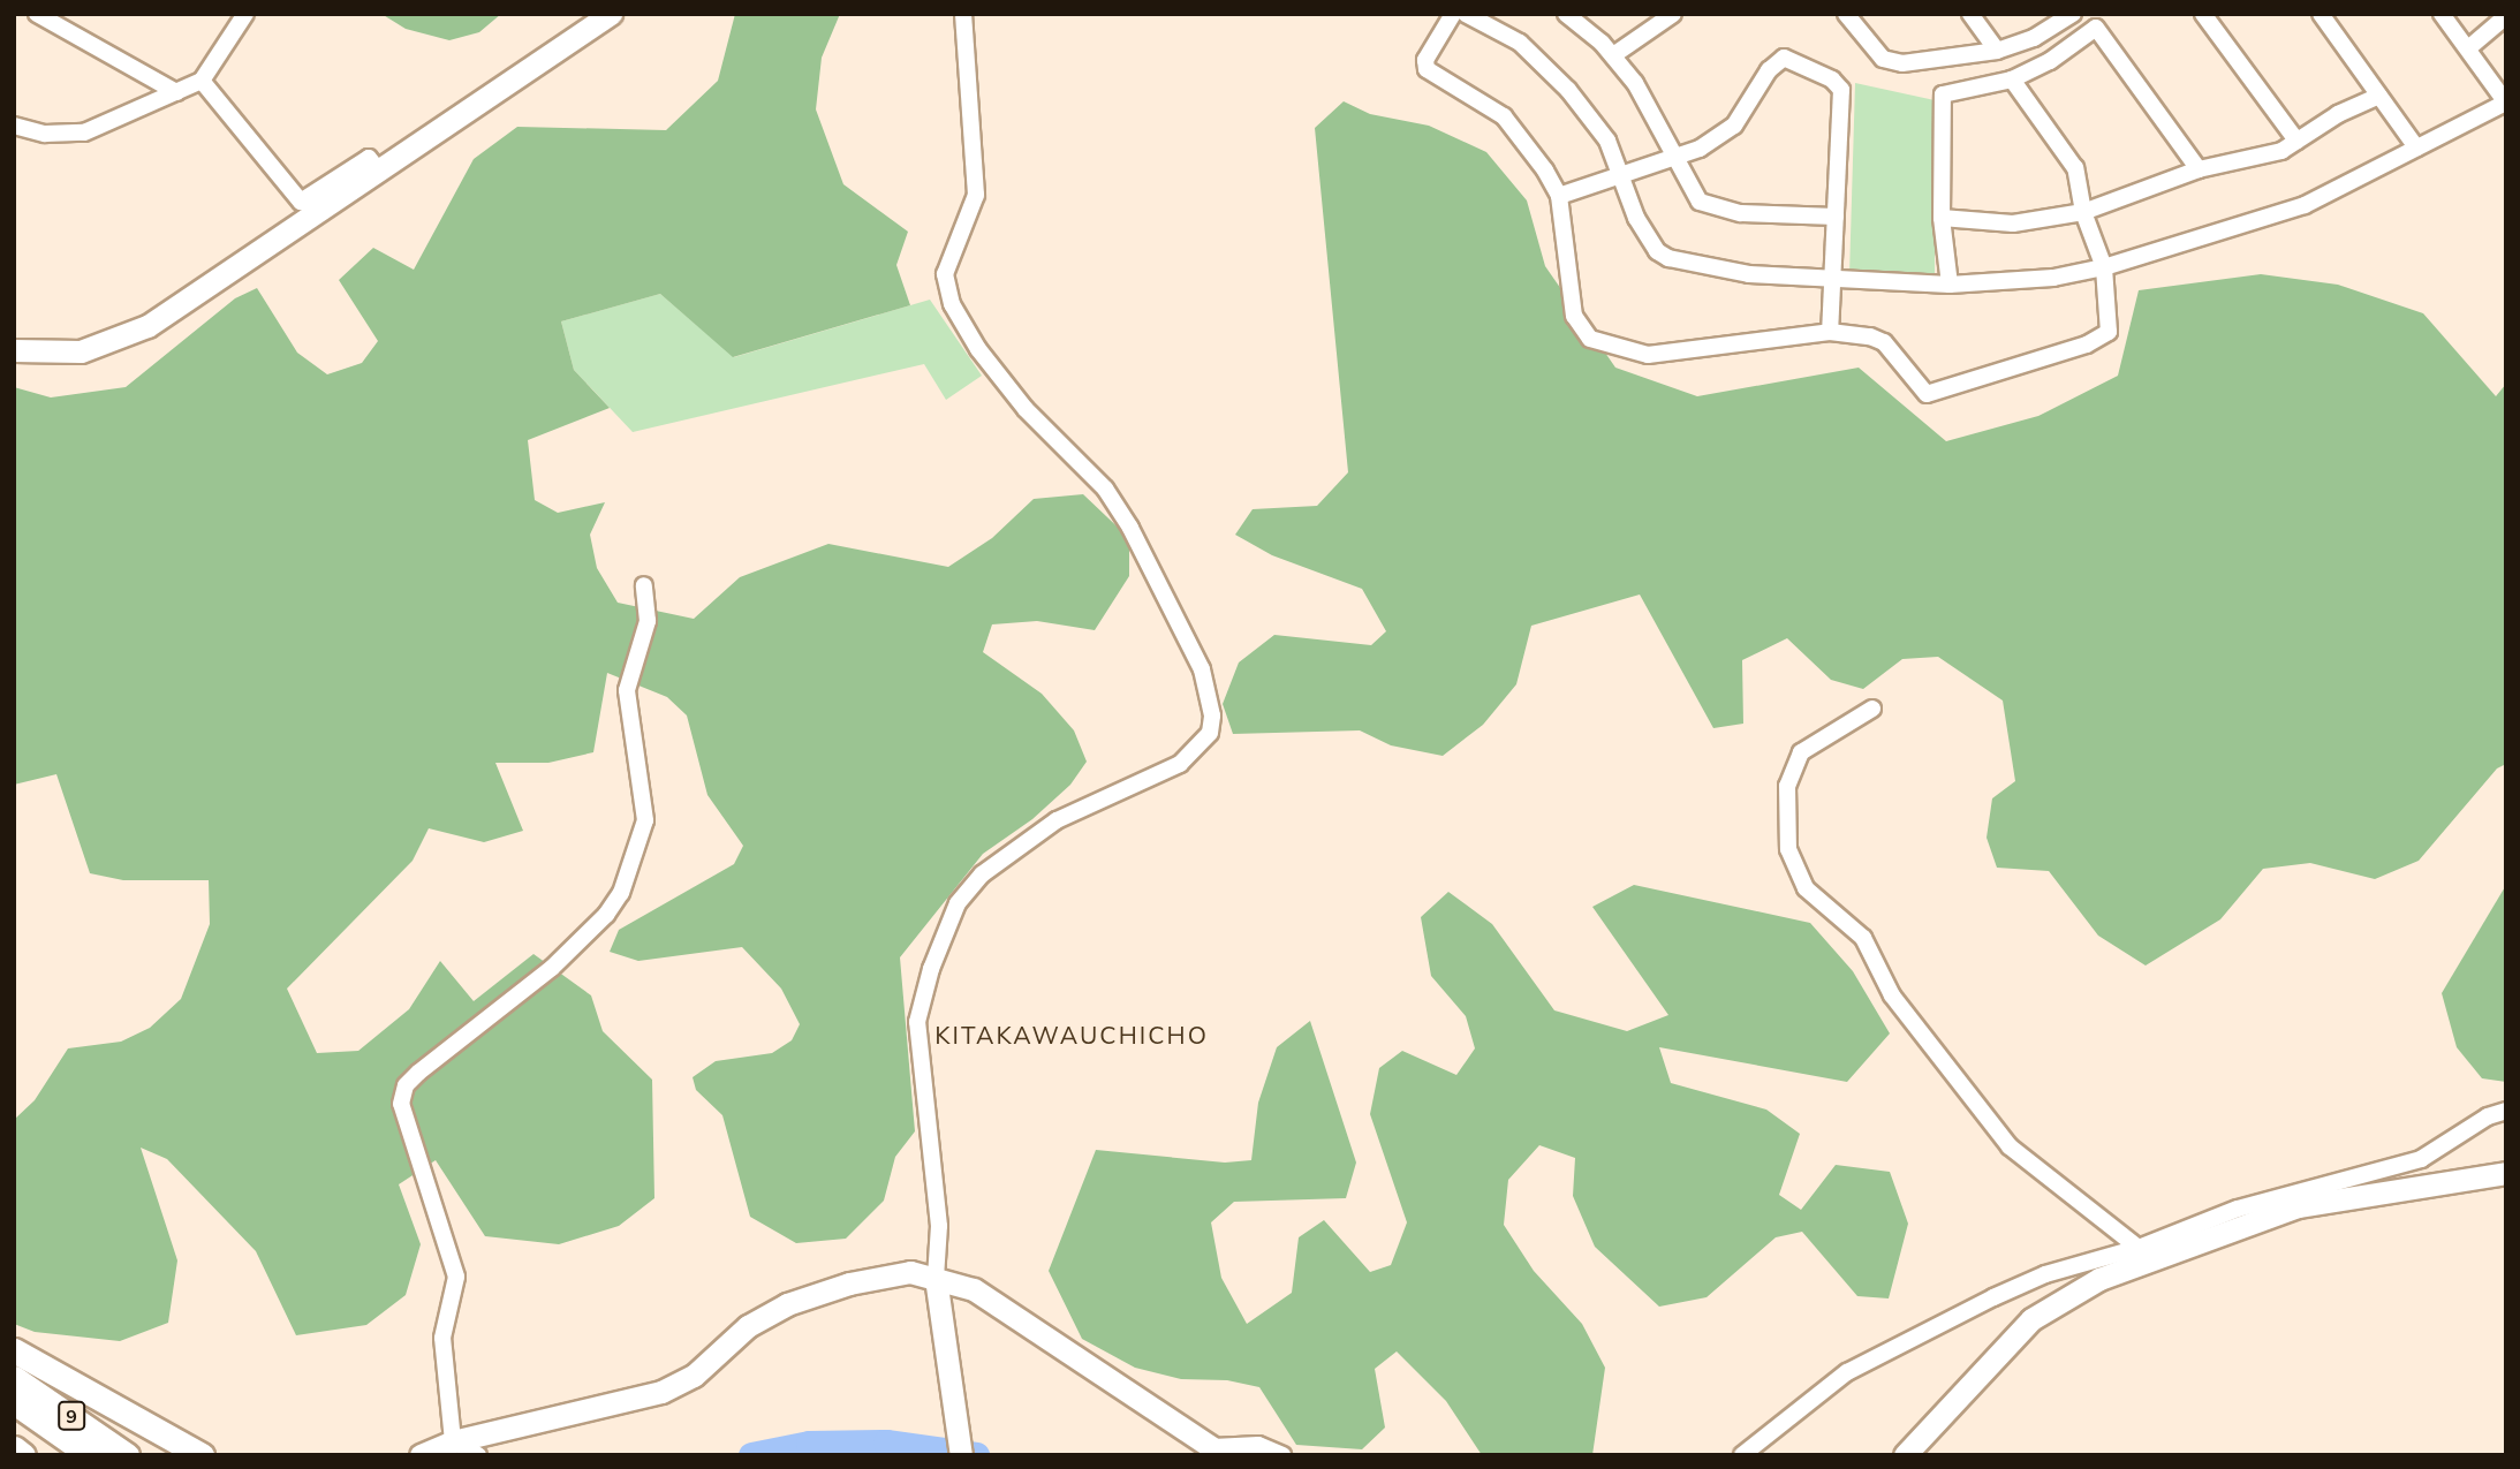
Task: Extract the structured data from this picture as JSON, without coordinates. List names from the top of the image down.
{
  "streets": {
    "main road": ["9"]
  },
  "districts": ["KITAKAWAUCHICHO"]
}
